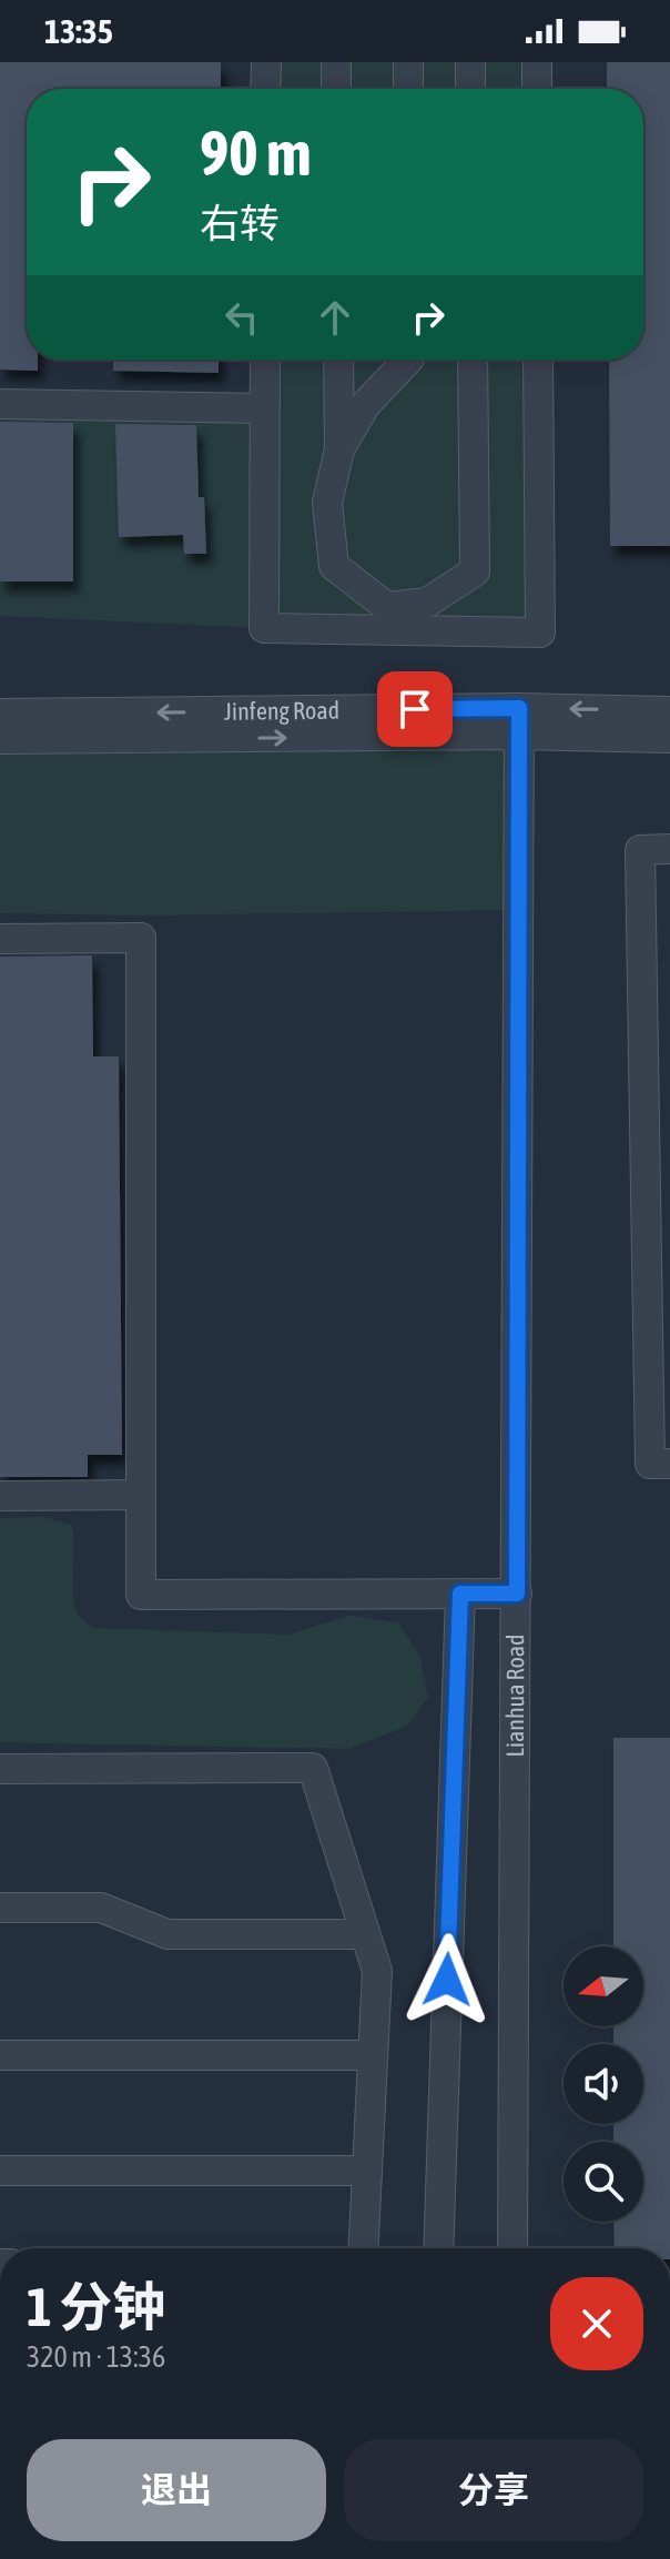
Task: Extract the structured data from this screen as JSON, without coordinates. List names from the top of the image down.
{
  "streets": {
    "street": ["Jinfeng Road", "Lianhua Road"]
  },
  "crossings": [
    ["Jinfeng Road", "Lianhua Road"]
  ],
  "north": "left",
  "page": {
    "status": "13:35",
    "turn": ["90 m", "右转"],
    "heading": ["1 分钟", "320 m · 13:36"],
    "buttons": ["退出", "分享"]
  }
}
